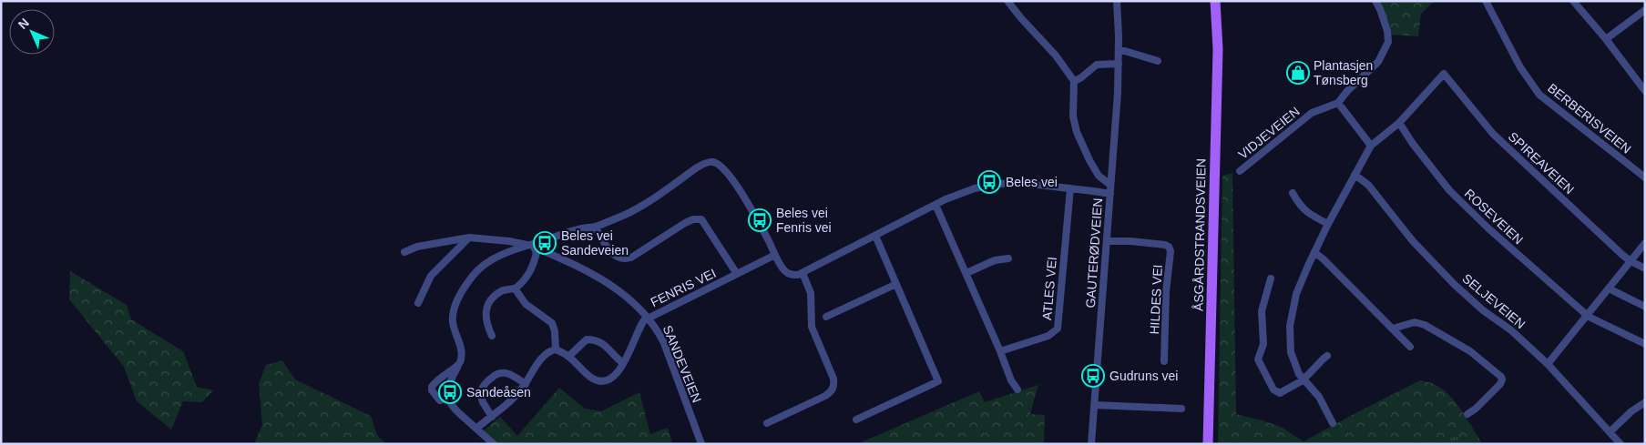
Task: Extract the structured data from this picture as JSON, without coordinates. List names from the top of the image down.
{
  "streets": {
    "main road": ["ÅSGÅRDSTRANDSVEIEN"],
    "street": [
      "BERBERISVEIEN",
      "VIDJEVEIEN",
      "SPIREAVEIEN",
      "ROSEVEIEN",
      "GAUTERØDVEIEN",
      "FENRIS VEI",
      "ATLES VEI",
      "HILDES VEI",
      "SELJEVEIEN",
      "SANDEVEIEN"
    ]
  },
  "crossings": [
    ["SPIREAVEIEN", "ROSEVEIEN"],
    ["GAUTERØDVEIEN", "HILDES VEI"],
    ["FENRIS VEI", "SANDEVEIEN"]
  ],
  "places": {
    "shop": ["Plantasjen Tønsberg"],
    "bus stop": [
      "Beles vei",
      "Beles vei Fenris vei",
      "Beles vei Sandeveien",
      "Gudruns vei",
      "Sandeåsen"
    ]
  },
  "north": "top left"
}
